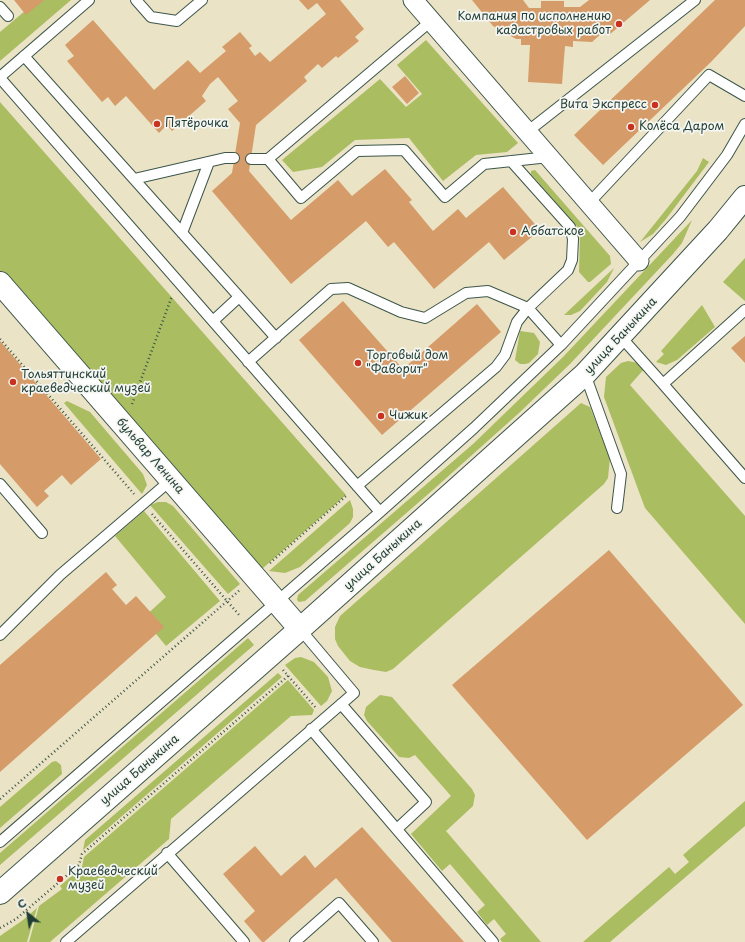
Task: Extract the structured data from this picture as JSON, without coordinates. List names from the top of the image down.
{
  "streets": {
    "main road": ["улица Баныкина", "бульвар Ленина"]
  },
  "crossings": [
    ["улица Баныкина", "бульвар Ленина"]
  ],
  "places": [
    "Компания по исполнению кадастровых работ",
    "Вита Экспресс",
    "Пятёрочка",
    "Колёса Даром",
    "Аббатское",
    "Торговый дом \"Фаворит\"",
    "Тольяттинский краеведческий музей",
    "Чижик",
    "Краеведческий музей"
  ],
  "north": "top left"
}
